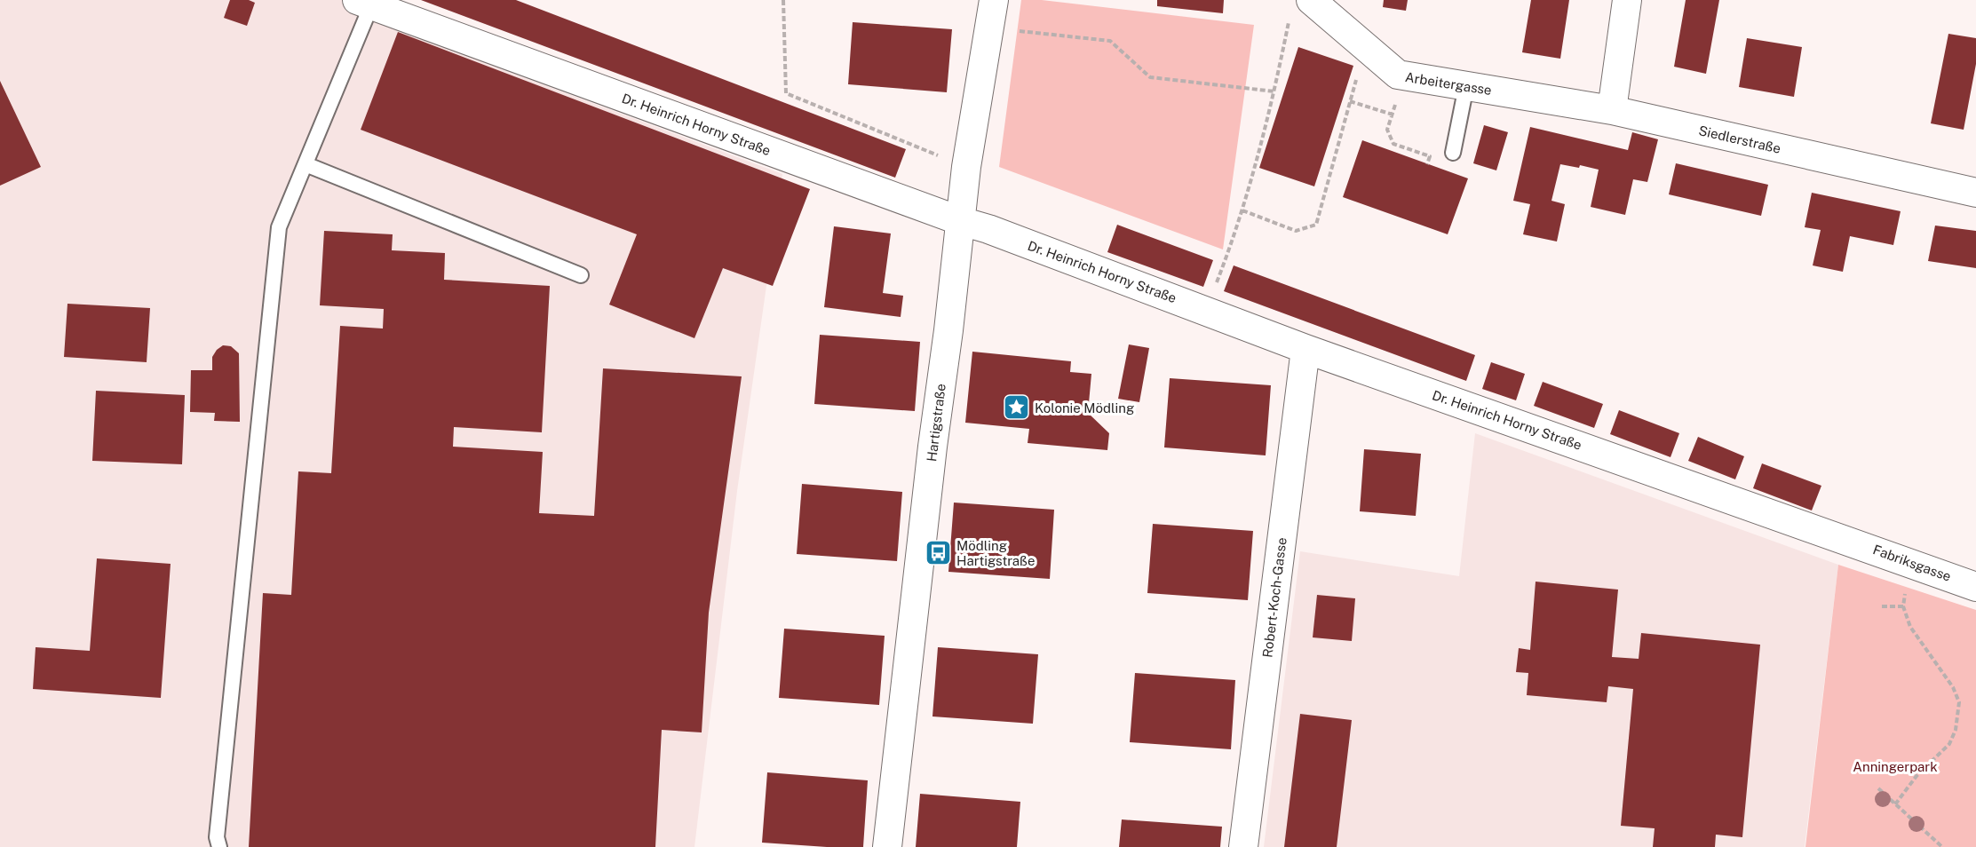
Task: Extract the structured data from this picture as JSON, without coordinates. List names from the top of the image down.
{
  "streets": {
    "street": [
      "Arbeitergasse",
      "Dr. Heinrich Horny Straße",
      "Siedlerstraße",
      "Hartigstraße",
      "Fabriksgasse",
      "Robert-Koch-Gasse"
    ]
  },
  "crossings": [
    ["Arbeitergasse", "Siedlerstraße"],
    ["Dr. Heinrich Horny Straße", "Hartigstraße"],
    ["Dr. Heinrich Horny Straße", "Fabriksgasse"],
    ["Dr. Heinrich Horny Straße", "Robert-Koch-Gasse"]
  ],
  "parks": ["Anningerpark"],
  "places": {
    "place": ["Kolonie Mödling"],
    "bus stop": ["Mödling Hartigstraße"]
  }
}
